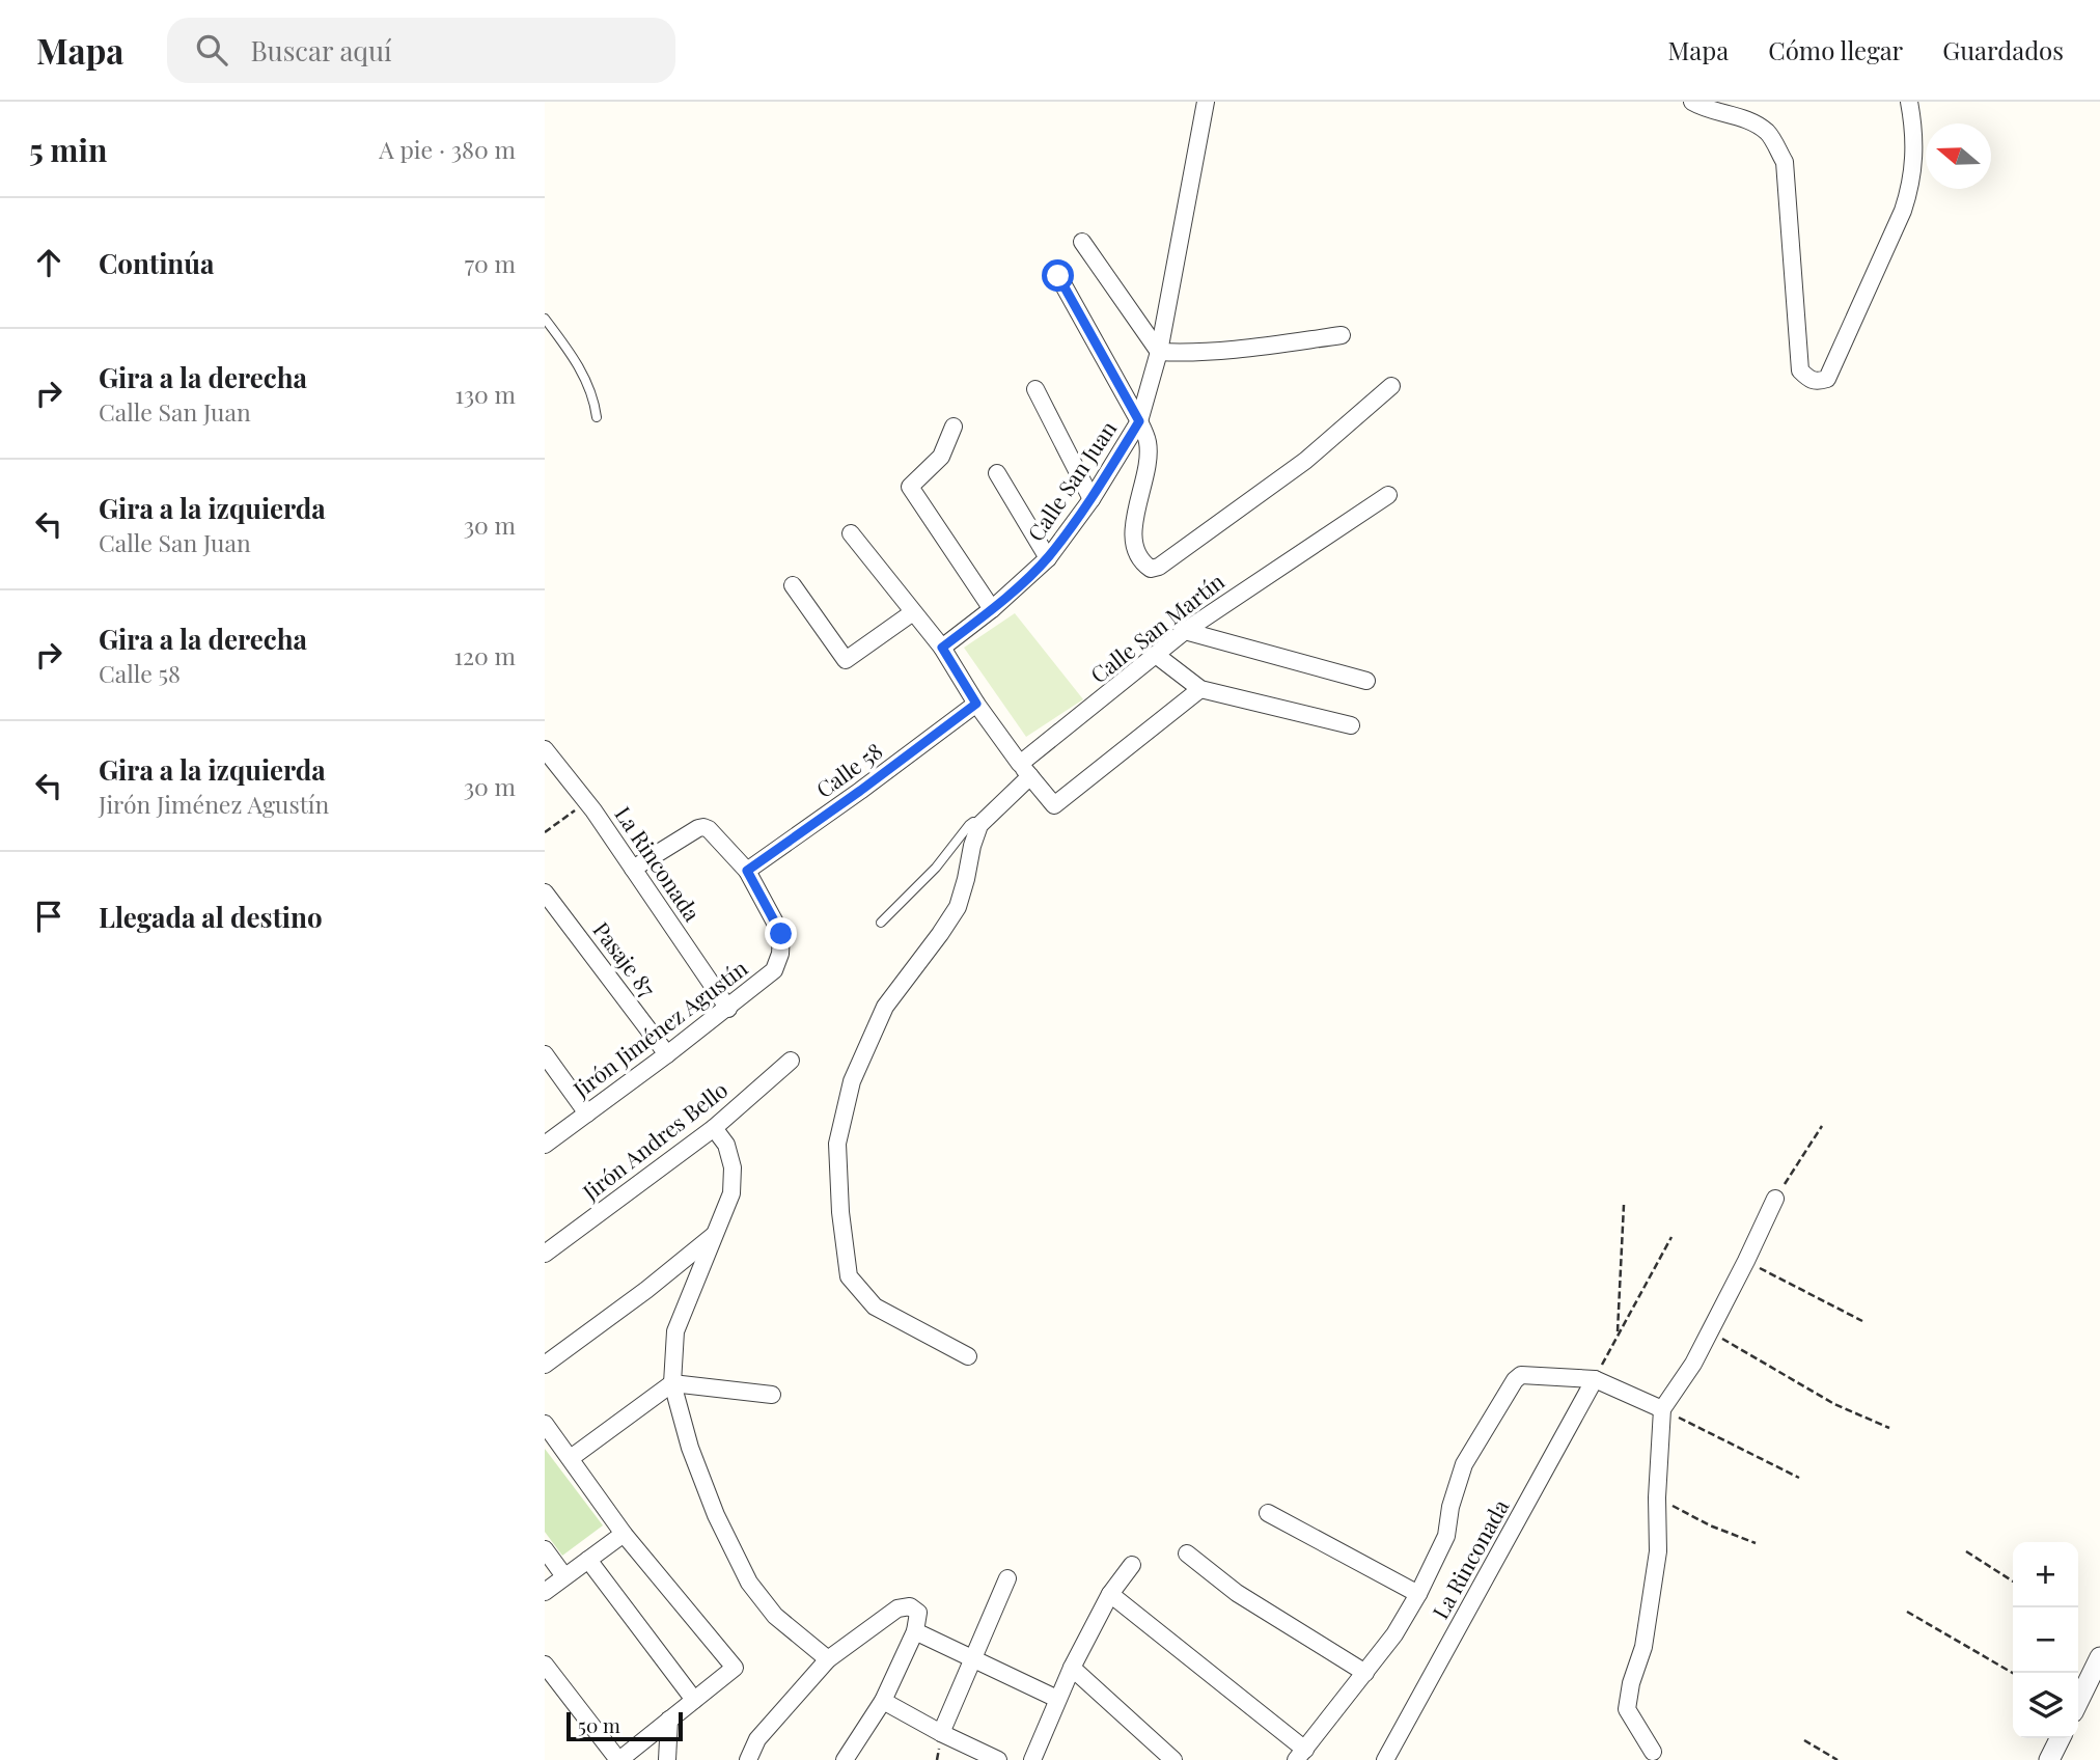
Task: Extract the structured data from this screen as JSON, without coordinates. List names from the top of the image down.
{
  "streets": {
    "street": [
      "Calle San Juan",
      "Calle San Martín",
      "Calle 58",
      "La Rinconada",
      "Pasaje 87",
      "Jirón Jiménez Agustín",
      "Jirón Andres Bello"
    ]
  },
  "crossings": [
    ["Calle 58", "Jirón Jiménez Agustín"],
    ["La Rinconada", "Jirón Jiménez Agustín"],
    ["Pasaje 87", "Jirón Jiménez Agustín"]
  ],
  "scale_bar": "50 m",
  "north": "left",
  "page": {
    "header": "Mapa",
    "search": "Buscar aquí",
    "nav": ["Mapa", "Cómo llegar", "Guardados"],
    "heading": ["5 min", "A pie · 380 m"],
    "list": [
      ["Continúa", "70 m"],
      ["Gira a la derecha", "Calle San Juan", "130 m"],
      ["Gira a la izquierda", "Calle San Juan", "30 m"],
      ["Gira a la derecha", "Calle 58", "120 m"],
      ["Gira a la izquierda", "Jirón Jiménez Agustín", "30 m"],
      "Llegada al destino"
    ],
    "map_buttons": ["+", "−"],
    "scale": "50 m"
  }
}
